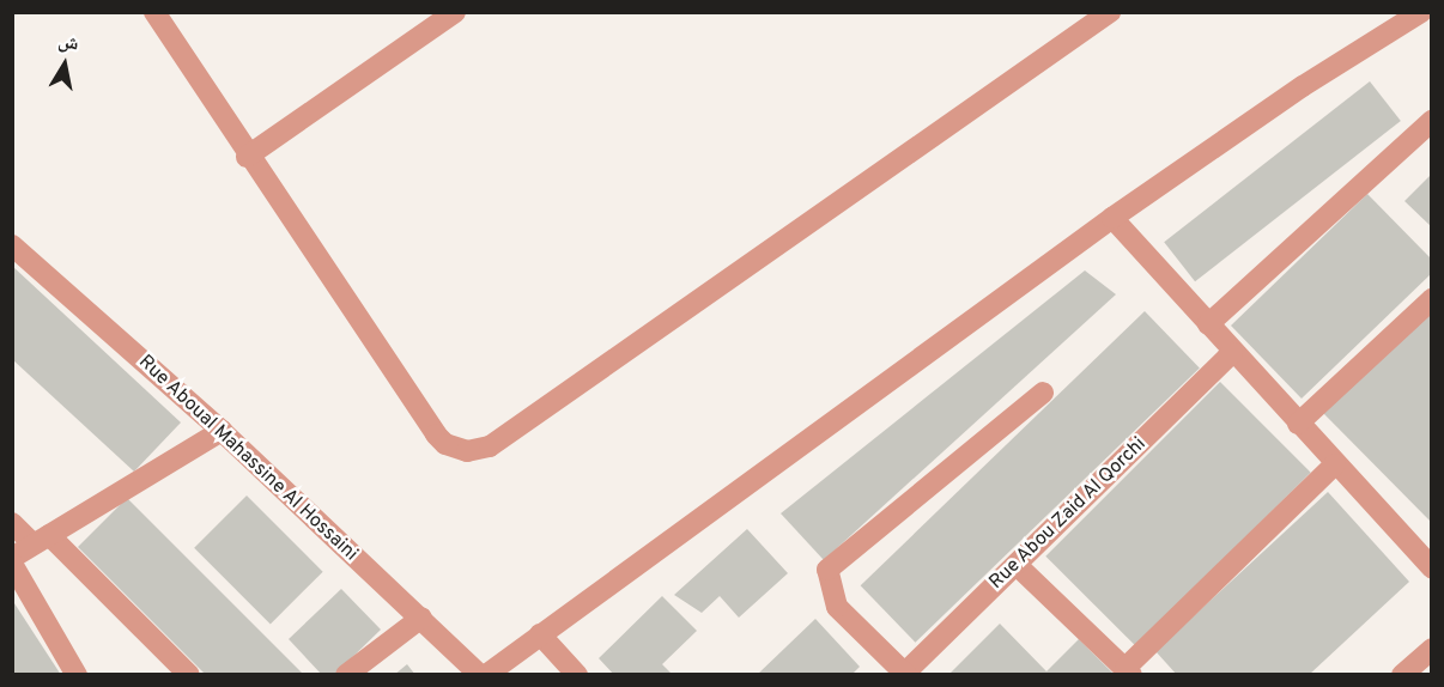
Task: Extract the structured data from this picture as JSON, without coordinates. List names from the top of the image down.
{
  "streets": {
    "street": ["Rue Aboual Mahassine Al Hossaini", "Rue Abou Zaid Al Qorchi"]
  },
  "north": "top"
}
